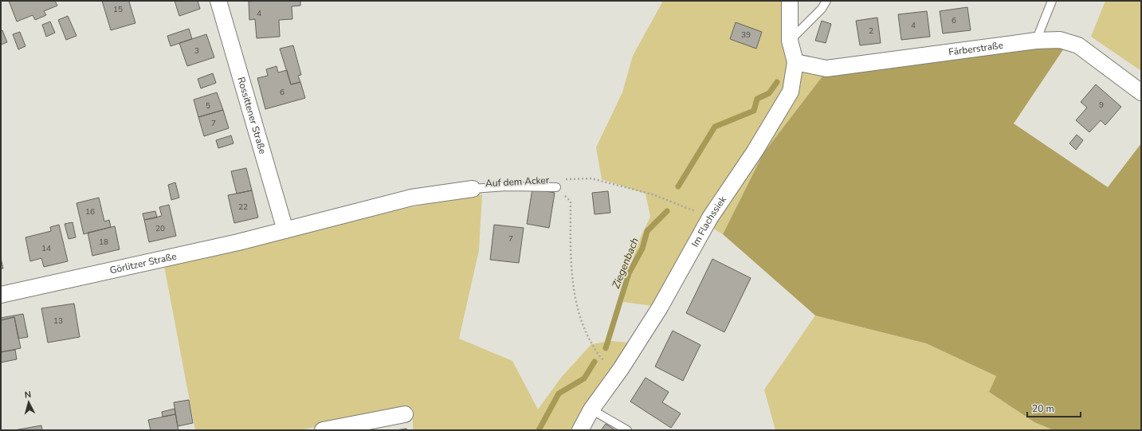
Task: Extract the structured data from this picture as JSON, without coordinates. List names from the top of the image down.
{
  "streets": {
    "street": [
      "Färberstraße",
      "Rossittener Straße",
      "Auf dem Acker",
      "Im Flachssiek",
      "Görlitzer Straße"
    ]
  },
  "crossings": [
    ["Färberstraße", "Im Flachssiek"],
    ["Rossittener Straße", "Auf dem Acker"],
    ["Rossittener Straße", "Görlitzer Straße"],
    ["Auf dem Acker", "Im Flachssiek"],
    ["Auf dem Acker", "Görlitzer Straße"]
  ],
  "water": ["Ziegenbach"],
  "house_numbers": [
    "15",
    "4",
    "6",
    "4",
    "2",
    "39",
    "3",
    "6",
    "9",
    "5",
    "7",
    "22",
    "16",
    "20",
    "7",
    "18",
    "14",
    "13"
  ],
  "scale_bar": "20 m",
  "north": "top"
}
